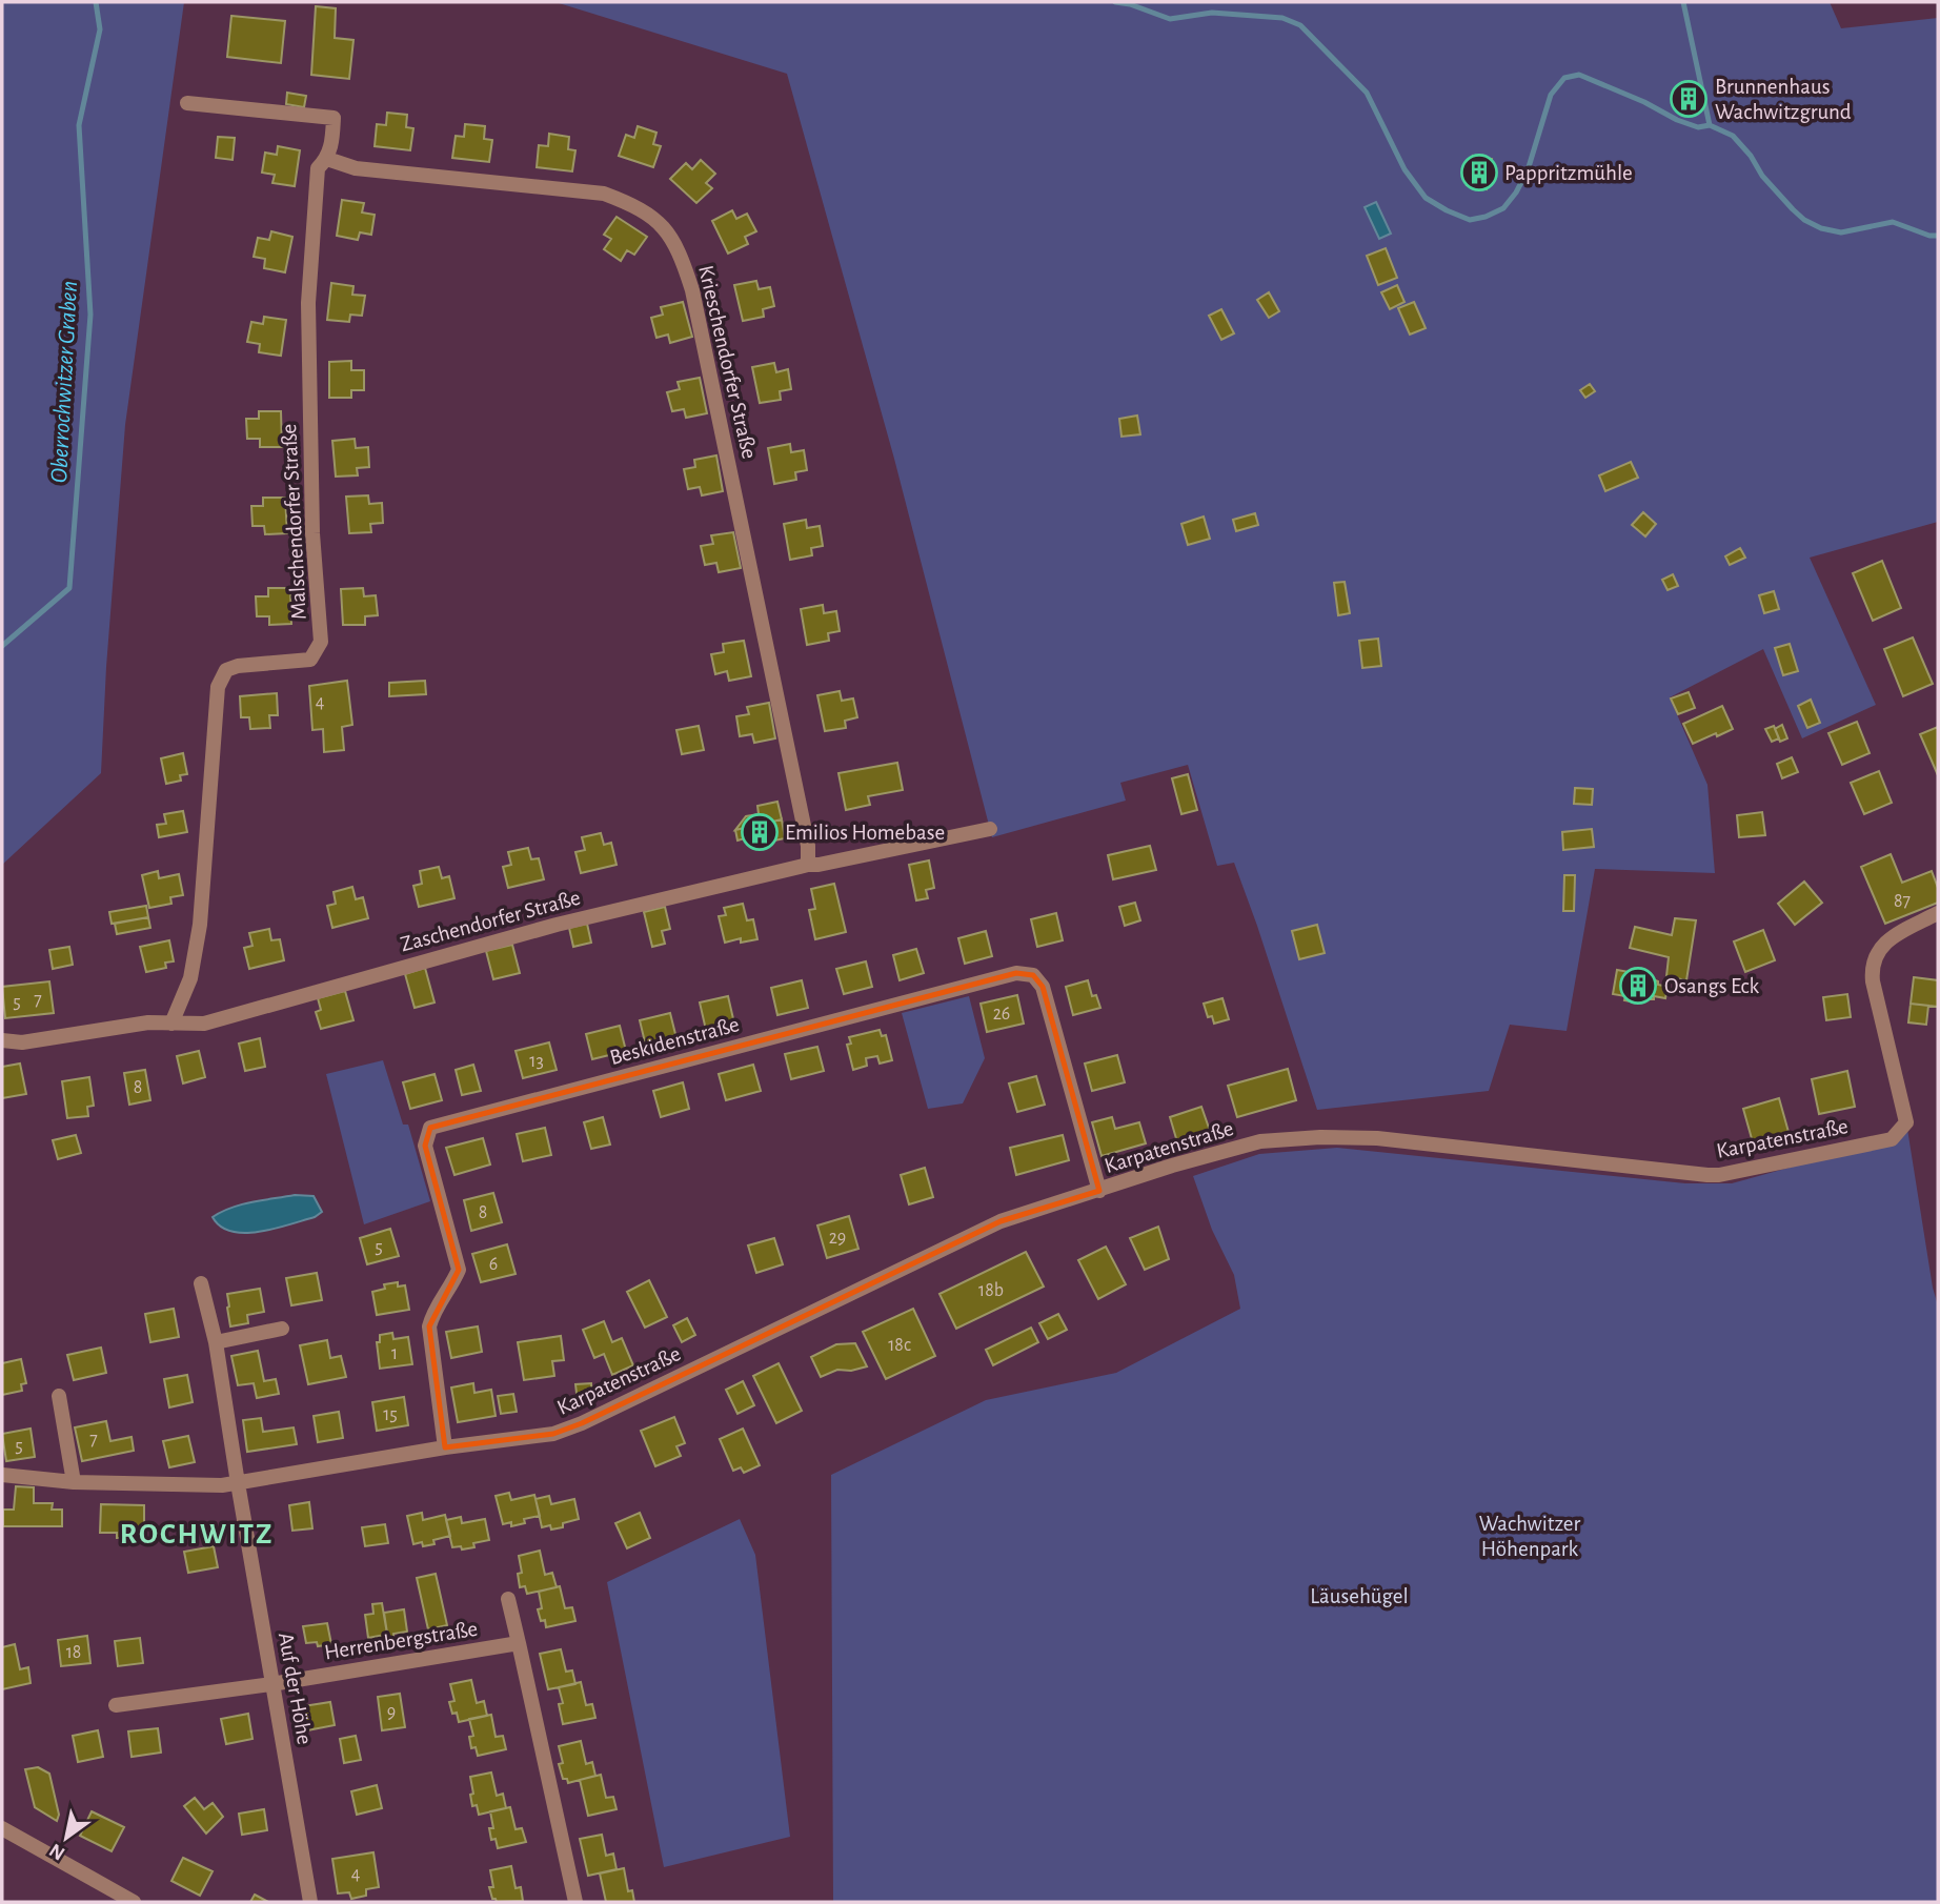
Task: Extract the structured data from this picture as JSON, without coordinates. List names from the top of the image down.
{
  "streets": {
    "street": [
      "Krieschendorfer Straße",
      "Malschendorfer Straße",
      "Zaschendorfer Straße",
      "Beskidenstraße",
      "Karpatenstraße",
      "Herrenbergstraße",
      "Auf der Höhe"
    ]
  },
  "crossings": [
    ["Krieschendorfer Straße", "Malschendorfer Straße"],
    ["Krieschendorfer Straße", "Zaschendorfer Straße"],
    ["Malschendorfer Straße", "Zaschendorfer Straße"],
    ["Beskidenstraße", "Karpatenstraße"],
    ["Karpatenstraße", "Auf der Höhe"],
    ["Herrenbergstraße", "Auf der Höhe"]
  ],
  "districts": ["ROCHWITZ"],
  "water": ["Oberrochwitzer Graben"],
  "parks": ["Wachwitzer Höhenpark", "Läusehügel"],
  "places": {
    "building": [
      "Brunnenhaus Wachwitzgrund",
      "Pappritzmühle",
      "Emilios Homebase",
      "Osangs Eck"
    ]
  },
  "house_numbers": [
    "4",
    "87",
    "7",
    "5",
    "26",
    "13",
    "8",
    "8",
    "29",
    "5",
    "6",
    "18b",
    "18c",
    "1",
    "15",
    "7",
    "5",
    "18",
    "9",
    "4"
  ],
  "north": "bottom left"
}
